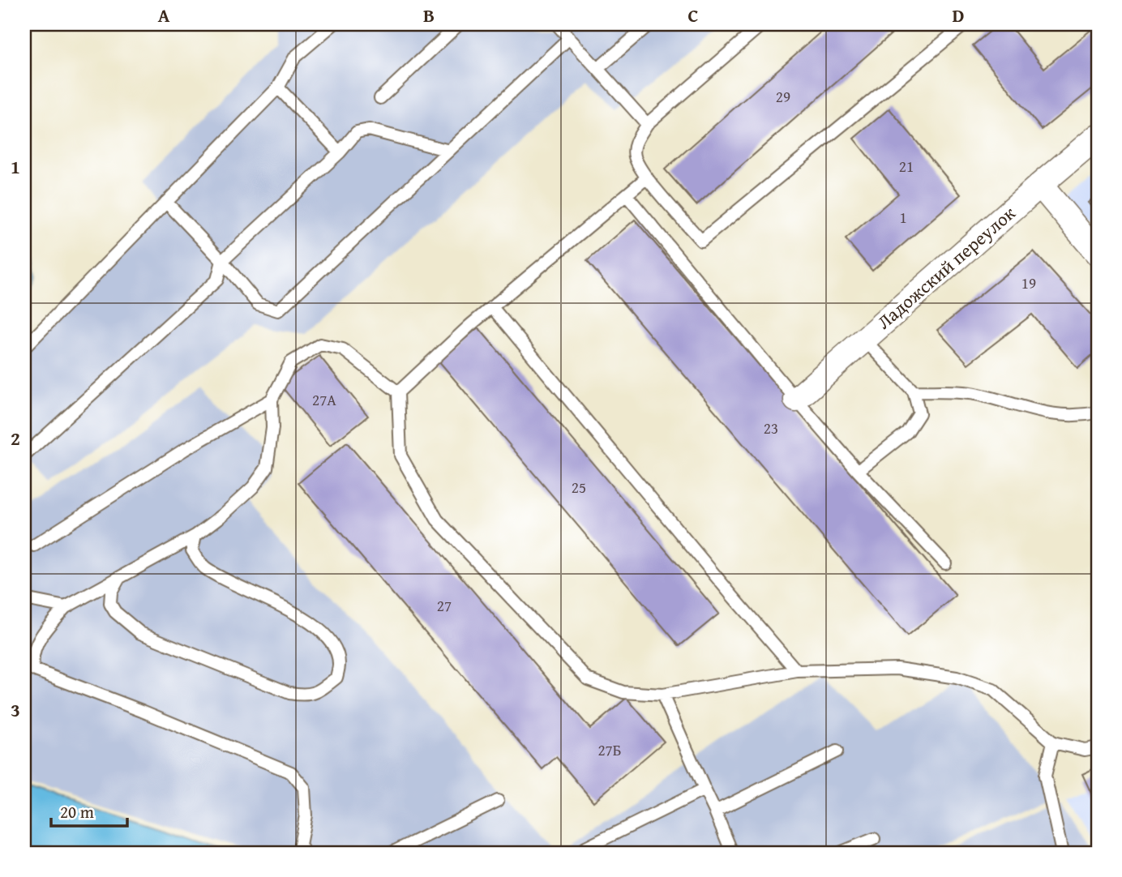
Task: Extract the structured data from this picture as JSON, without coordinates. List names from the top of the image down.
{
  "streets": {
    "street": ["Ладожский переулок"]
  },
  "house_numbers": [
    "29",
    "21",
    "1",
    "19",
    "27А",
    "23",
    "25",
    "27",
    "27Б"
  ],
  "scale_bar": "20 m",
  "grid": {
    "columns": [
      "A",
      "B",
      "C",
      "D"
    ],
    "rows": ["1", "2", "3"]
  }
}
